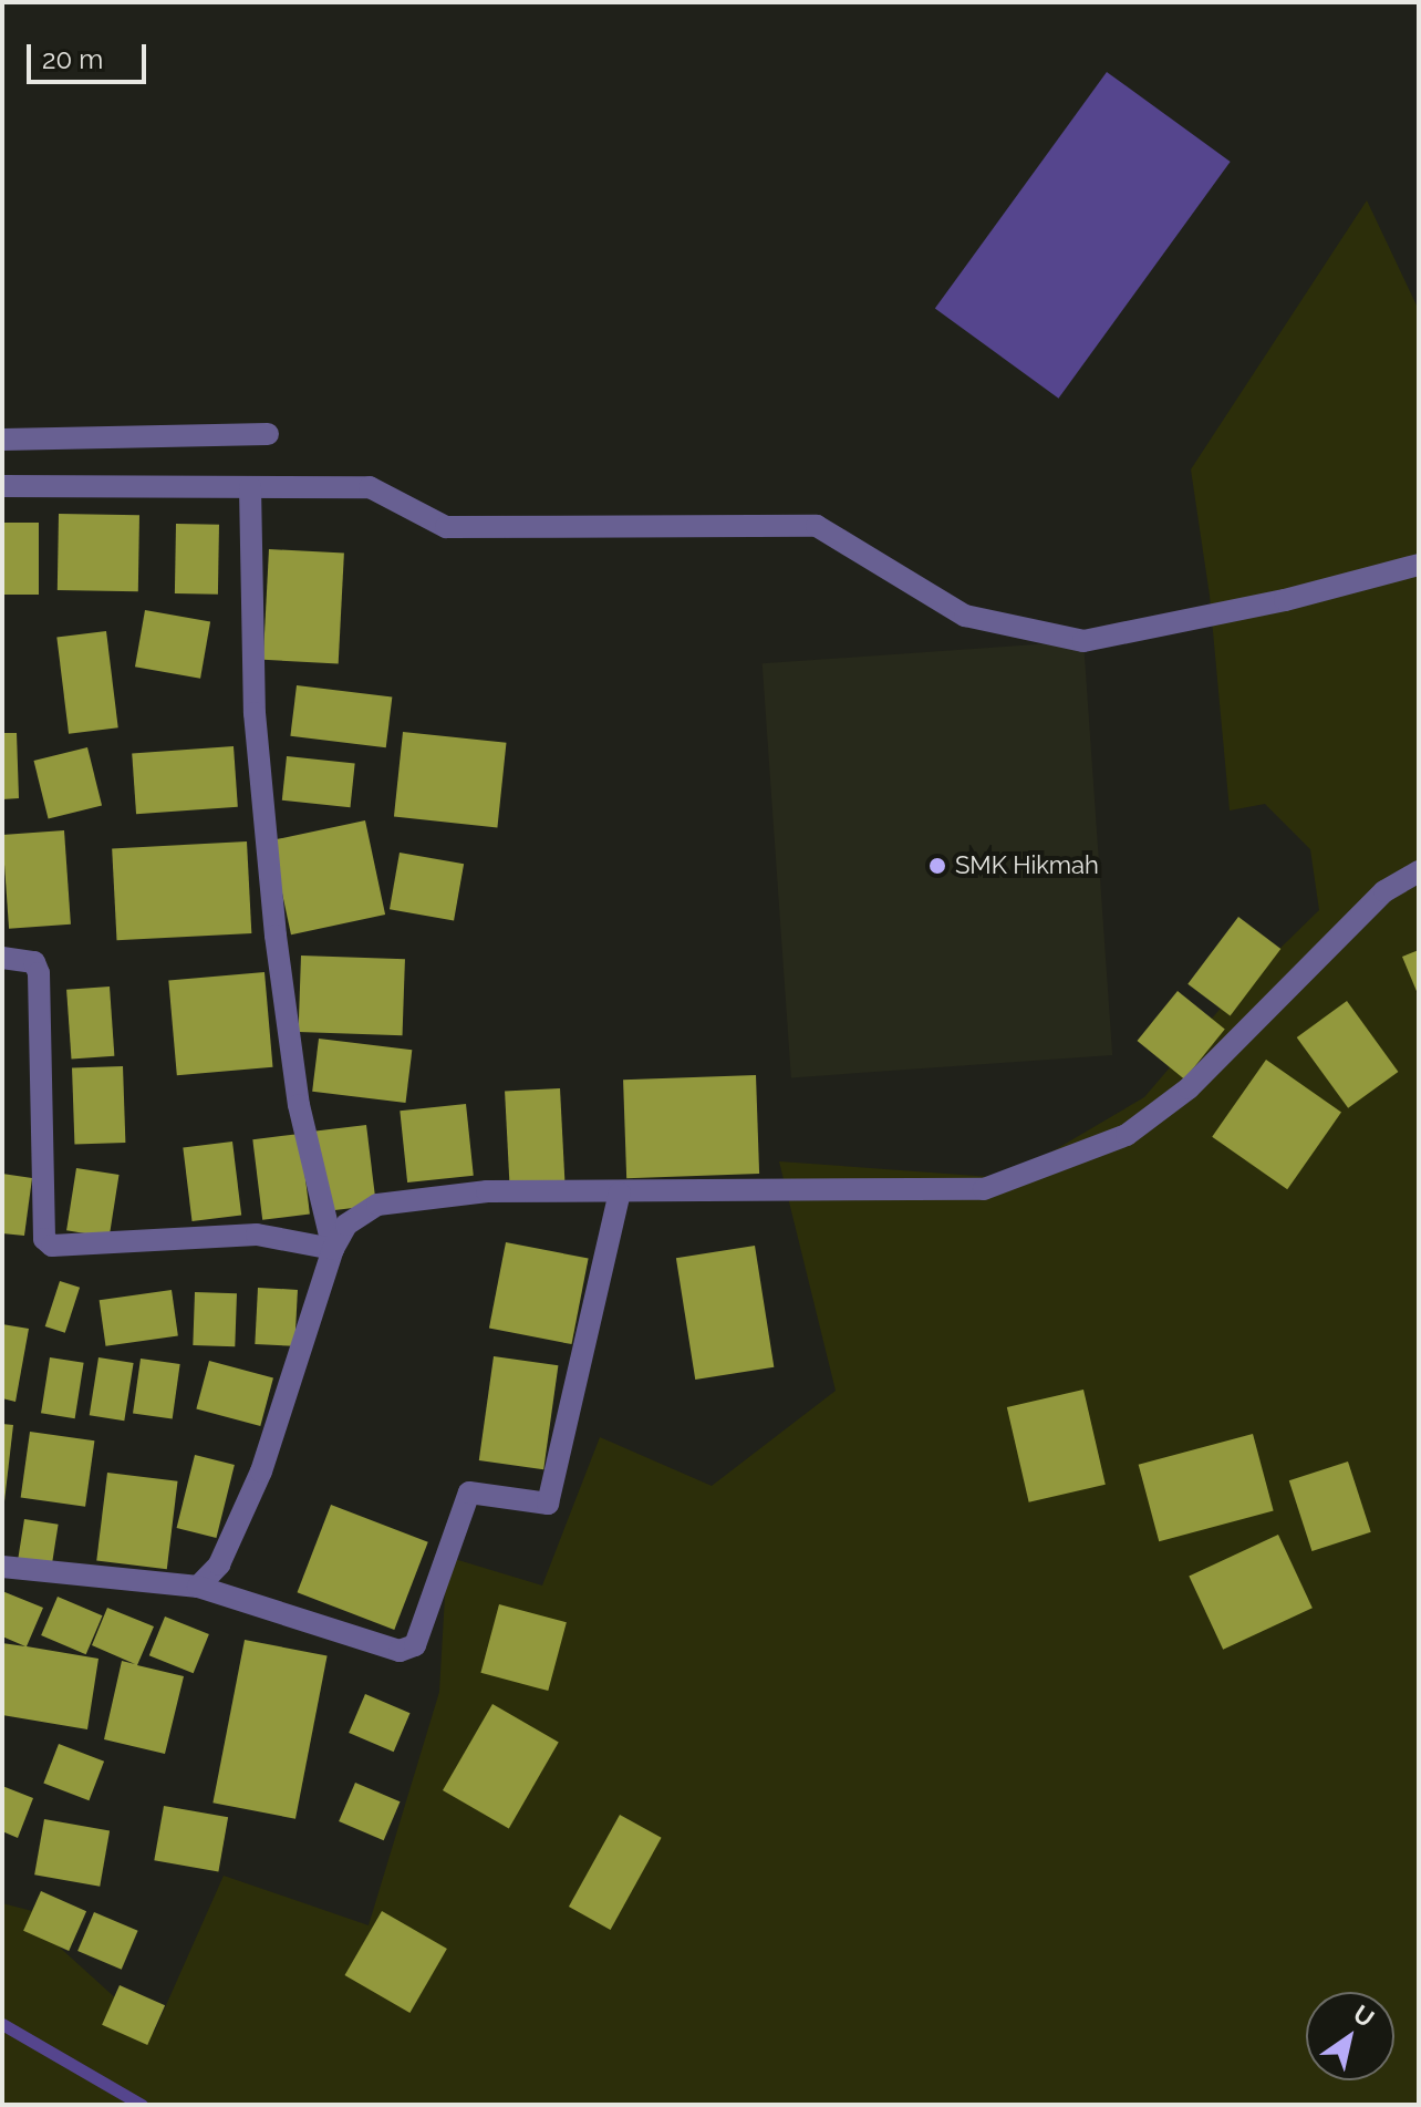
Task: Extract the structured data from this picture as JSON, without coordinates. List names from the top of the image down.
{
  "places": ["SMK Hikmah"],
  "scale_bar": "20 m",
  "north": "top right"
}
